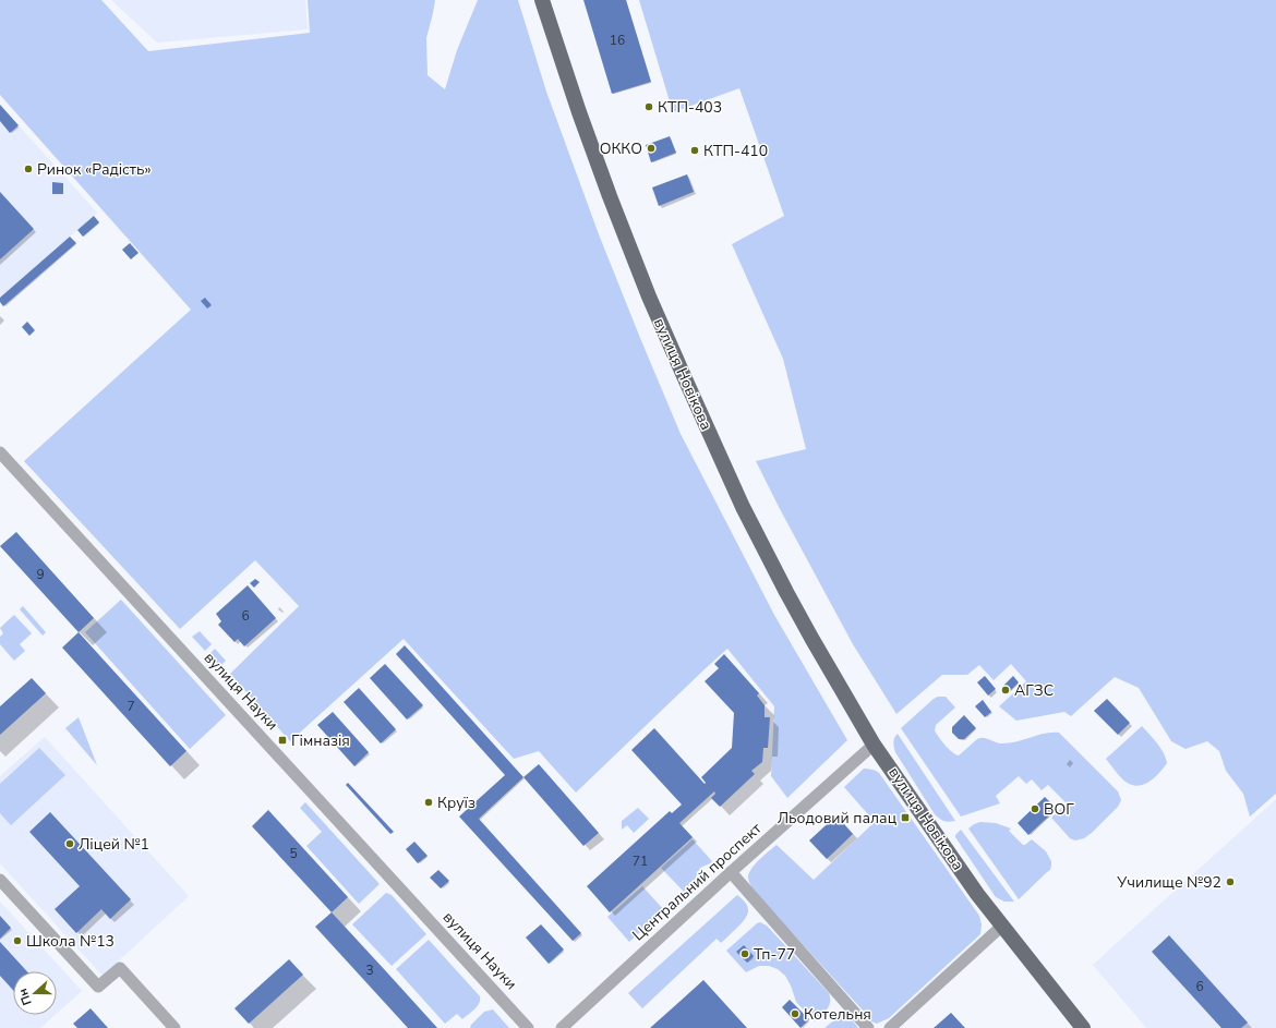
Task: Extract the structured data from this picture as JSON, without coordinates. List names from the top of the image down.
{
  "streets": {
    "main road": ["вулиця Новікова"],
    "street": ["вулиця Науки", "Центральний проспект"]
  },
  "crossings": [
    ["вулиця Новікова", "Центральний проспект"]
  ],
  "places": {
    "other": [
      "КТП-403",
      "ОККО",
      "КТП-410",
      "Ринок «Радість»",
      "АГЗС",
      "Круїз",
      "ВОГ",
      "Ліцей №1",
      "Училище №92",
      "Школа №13",
      "Тп-77",
      "Котельня"
    ],
    "transit": ["Гімназія", "Льодовий палац"]
  },
  "house_numbers": [
    "16",
    "9",
    "6",
    "7",
    "5",
    "71",
    "3",
    "6"
  ],
  "north": "left"
}
